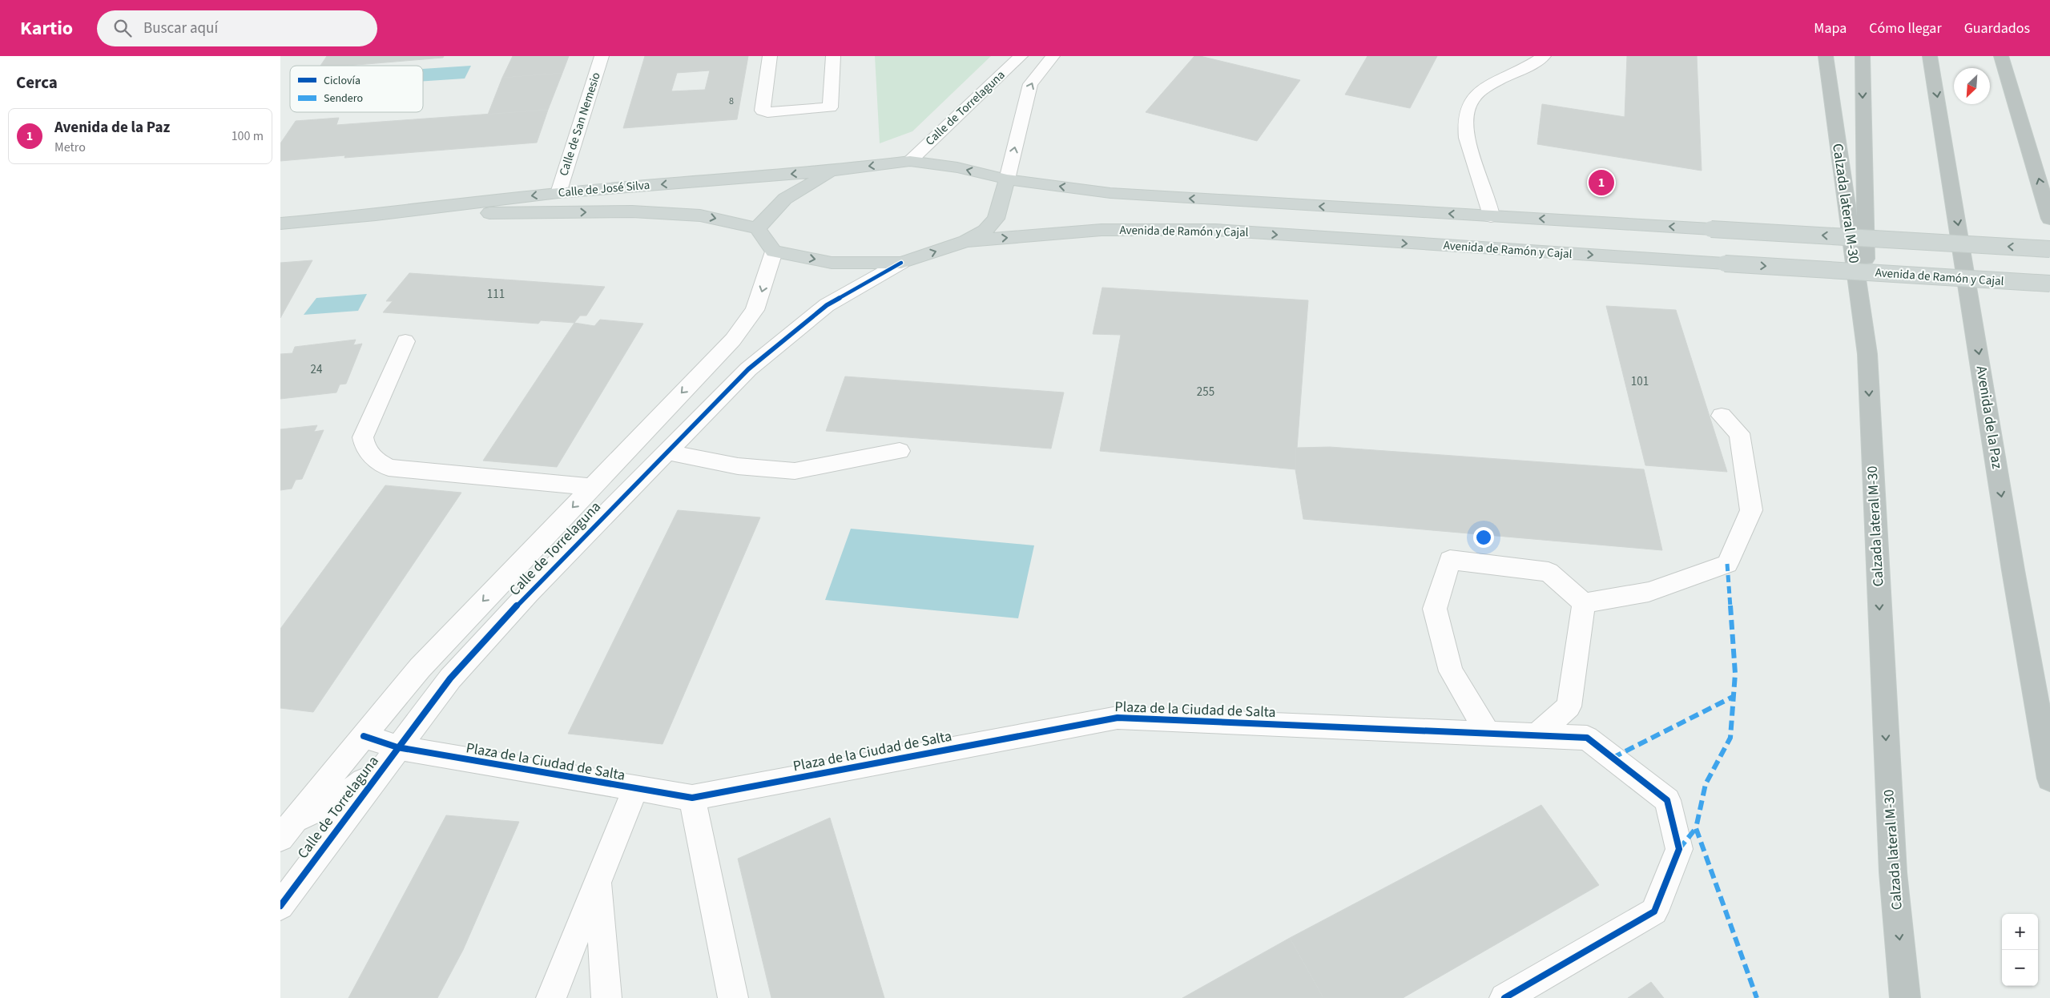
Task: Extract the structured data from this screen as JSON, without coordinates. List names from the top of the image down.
{
  "streets": {
    "highway": ["Calzada lateral M-30", "Avenida de la Paz"],
    "main road": ["Calle de José Silva", "Avenida de Ramón y Cajal"],
    "street": ["Calle de Torrelaguna", "Calle de San Nemesio", "Plaza de la Ciudad de Salta"]
  },
  "crossings": [
    ["Calle de Torrelaguna", "Calle de José Silva"],
    ["Calle de Torrelaguna", "Plaza de la Ciudad de Salta"],
    ["Calle de San Nemesio", "Calle de José Silva"]
  ],
  "one_way": ["Calzada lateral M-30"],
  "house_numbers": [
    "8",
    "111",
    "24",
    "101",
    "255"
  ],
  "legend": ["Ciclovía", "Sendero"],
  "north": "bottom left",
  "page": {
    "header": "Kartio",
    "search": "Buscar aquí",
    "nav": ["Mapa", "Cómo llegar", "Guardados"],
    "heading": "Cerca",
    "list": [
      {
        "mark": "1",
        "name": "Avenida de la Paz",
        "note": "Metro",
        "value": "100 m"
      }
    ],
    "pins": "1",
    "map_buttons": ["+", "−"]
  }
}
